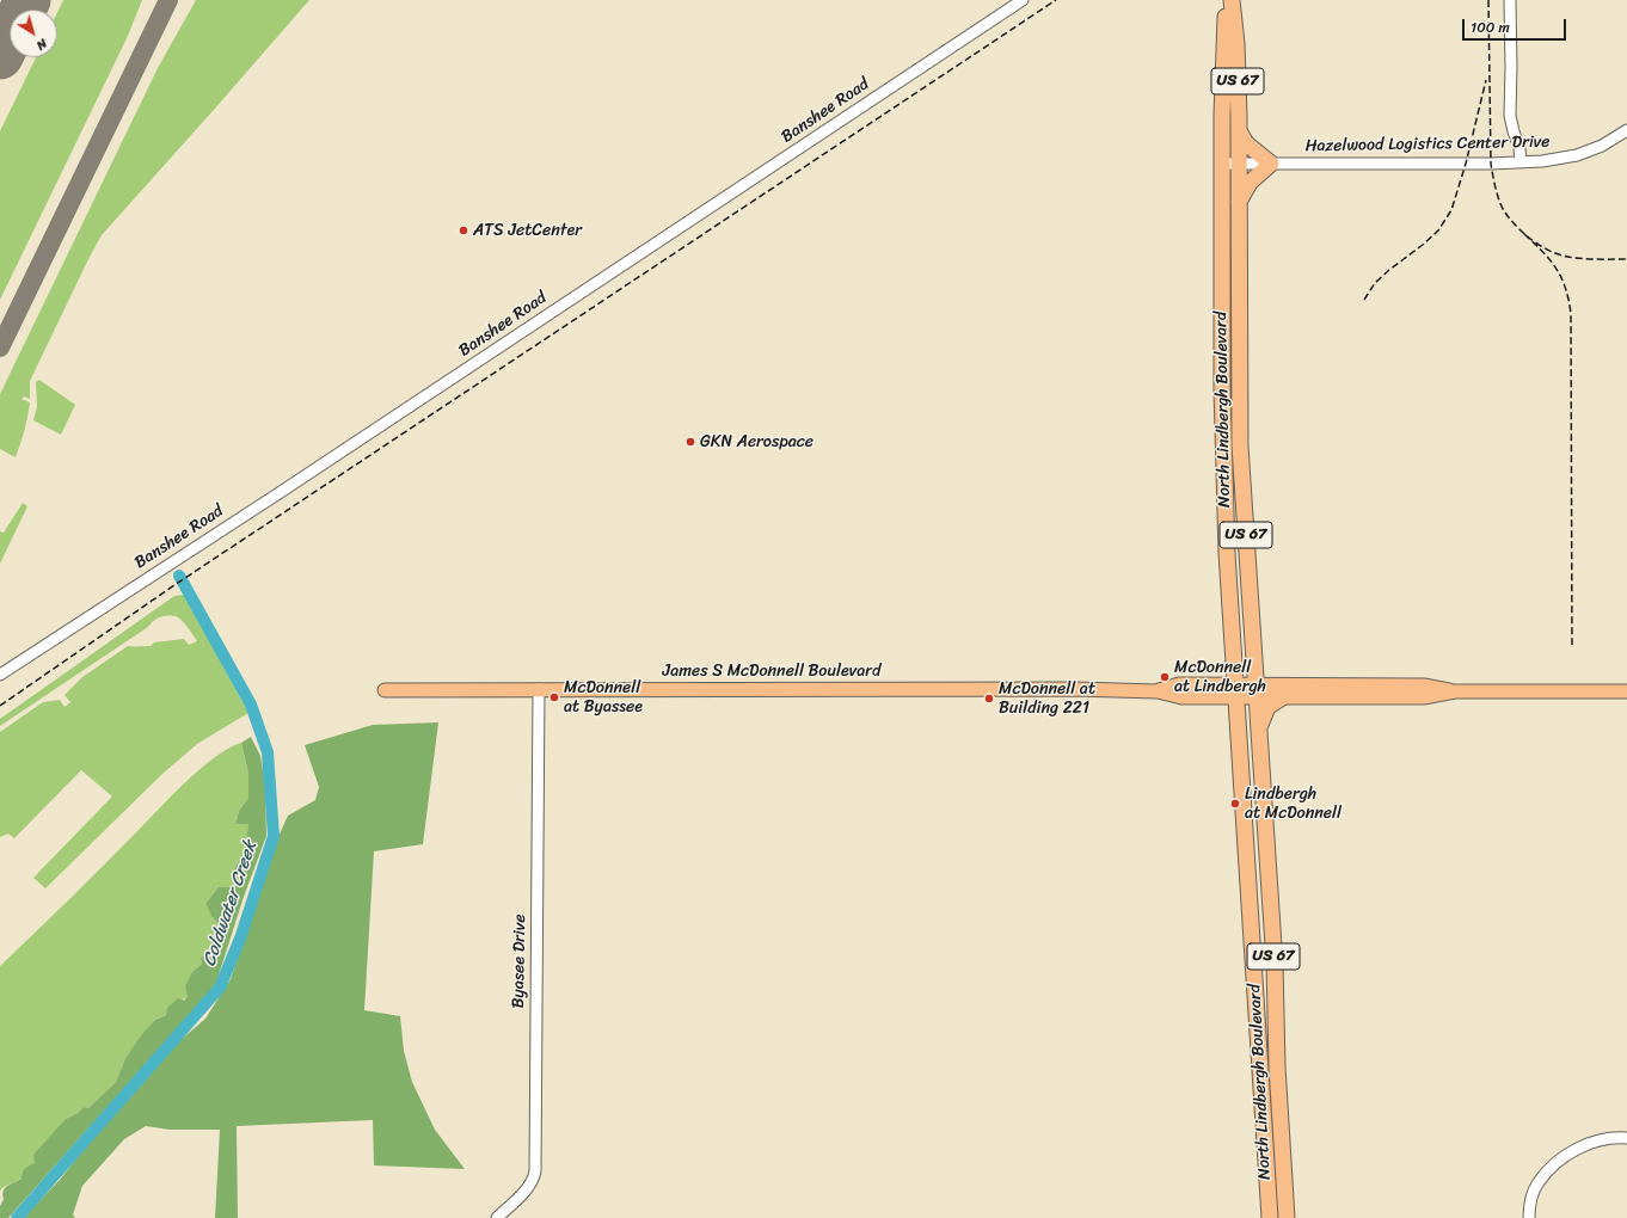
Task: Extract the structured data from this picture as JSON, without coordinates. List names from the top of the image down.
{
  "streets": {
    "highway": ["US 67", "North Lindbergh Boulevard"],
    "main road": ["James S McDonnell Boulevard"],
    "street": ["Banshee Road", "Hazelwood Logistics Center Drive", "Byasee Drive"]
  },
  "crossings": [
    ["Hazelwood Logistics Center Drive", "North Lindbergh Boulevard"],
    ["North Lindbergh Boulevard", "James S McDonnell Boulevard"],
    ["James S McDonnell Boulevard", "Byasee Drive"]
  ],
  "water": ["Coldwater Creek"],
  "places": [
    "ATS JetCenter",
    "GKN Aerospace",
    "McDonnell at Lindbergh",
    "McDonnell at Byassee",
    "McDonnell at Building 221",
    "Lindbergh at McDonnell"
  ],
  "scale_bar": "100 m",
  "north": "bottom right"
}
